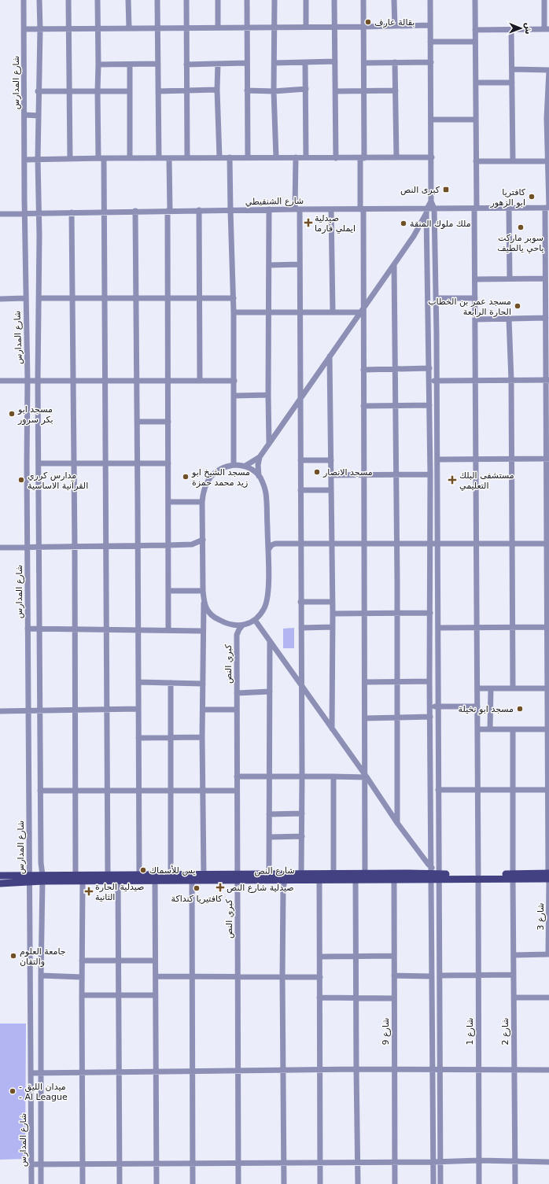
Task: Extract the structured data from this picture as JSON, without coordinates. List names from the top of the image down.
{
  "streets": {
    "main road": ["شارع النص"],
    "street": [
      "شارع المدارس",
      "شارع الشنقيطي",
      "كبري النص",
      "شارع 3",
      "شارع 9",
      "شارع 1",
      "شارع 2"
    ]
  },
  "crossings": [
    ["شارع المدارس", "شارع الشنقيطي"],
    ["شارع المدارس", "شارع النص"],
    ["شارع الشنقيطي", "شارع 1"],
    ["كبري النص", "شارع النص"],
    ["شارع النص", "شارع 3"],
    ["شارع النص", "شارع 9"],
    ["شارع النص", "شارع 1"],
    ["شارع النص", "شارع 2"]
  ],
  "places": {
    "other": [
      "بقالة عارف",
      "كافتريا ابو الزهور",
      "ملك ملوك المنقة",
      "سوبر ماركت ياحي يالطيف",
      "مسجد عمر بن الخطاب الحارة الرابعة",
      "مسجد ابو بكر سرور",
      "مسجد الانصار",
      "مسجد الشيخ ابو زيد محمد حمزة",
      "مدارس كرري القرآنية الاساسية",
      "مسجد ابو نخيلة",
      "يس للأسماك",
      "كافتيريا كنداكة",
      "جامعة العلوم والتقان",
      "- ميدان الليق - Al League"
    ],
    "transit": ["كبرى النص"],
    "health": [
      "صيدلية ايملي فارما",
      "مستشفى البلك التعليمي",
      "صيدلية شارع النص",
      "صيدلية الحارة الثانية"
    ]
  },
  "north": "right"
}
